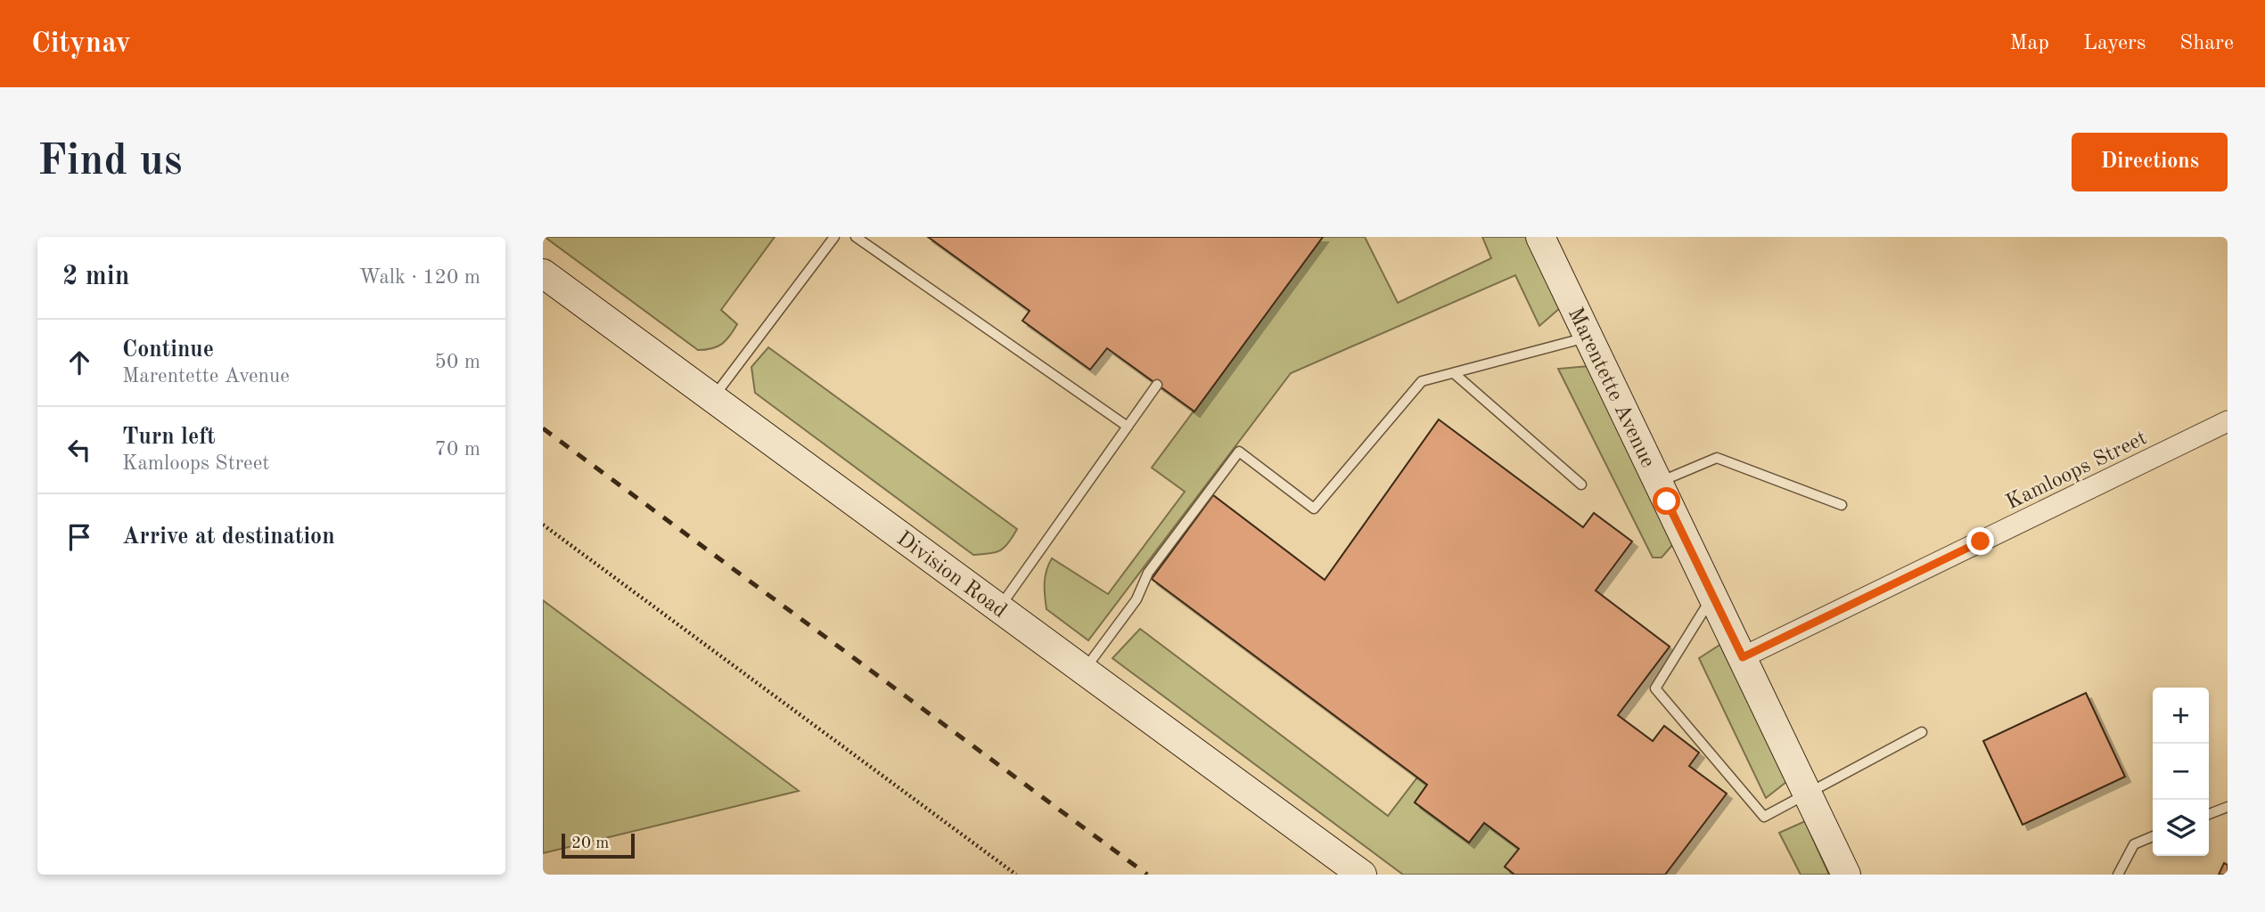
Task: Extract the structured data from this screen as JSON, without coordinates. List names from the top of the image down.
{
  "streets": {
    "main road": ["Marentette Avenue", "Division Road"],
    "street": ["Kamloops Street"]
  },
  "crossings": [
    ["Marentette Avenue", "Kamloops Street"]
  ],
  "scale_bar": "20 m",
  "page": {
    "header": "Citynav",
    "nav": ["Map", "Layers", "Share"],
    "buttons": "Directions",
    "title": "Find us",
    "heading": ["2 min", "Walk · 120 m"],
    "list": [
      ["Continue", "Marentette Avenue", "50 m"],
      ["Turn left", "Kamloops Street", "70 m"],
      "Arrive at destination"
    ],
    "map_buttons": ["+", "−"],
    "scale": "20 m"
  }
}
